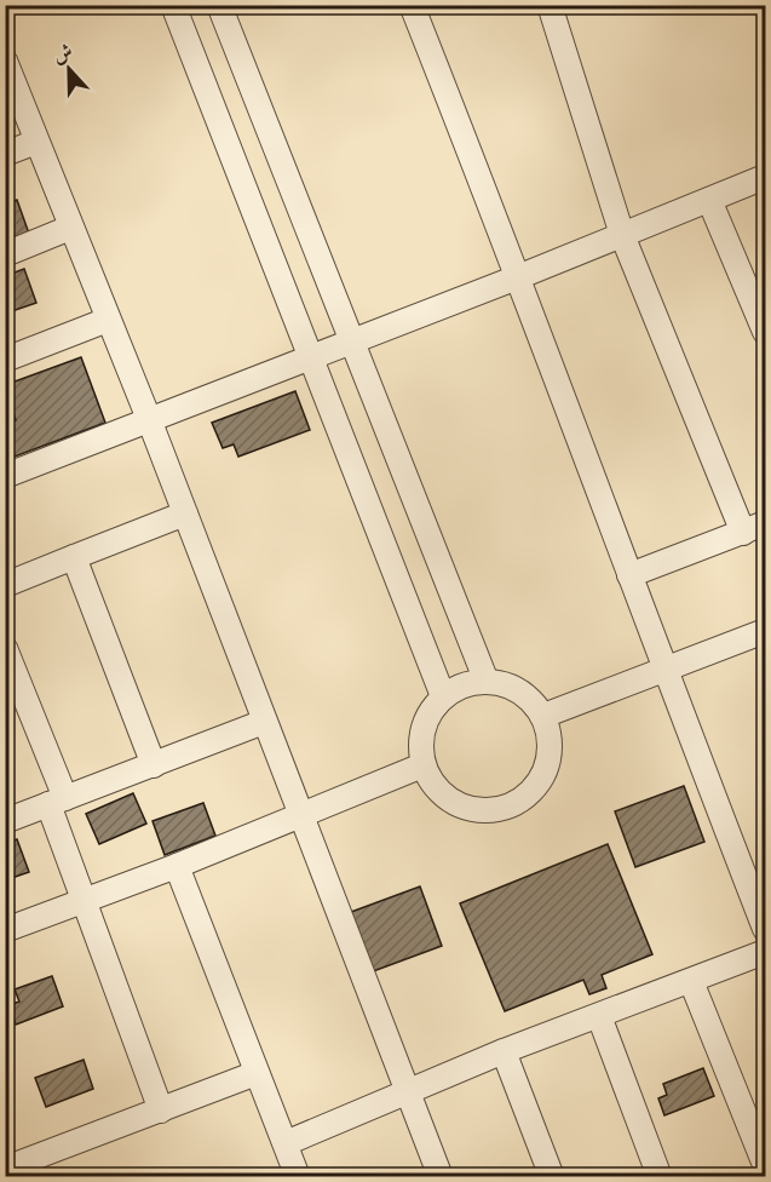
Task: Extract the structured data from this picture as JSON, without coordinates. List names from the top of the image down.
{
  "north": "top"
}
